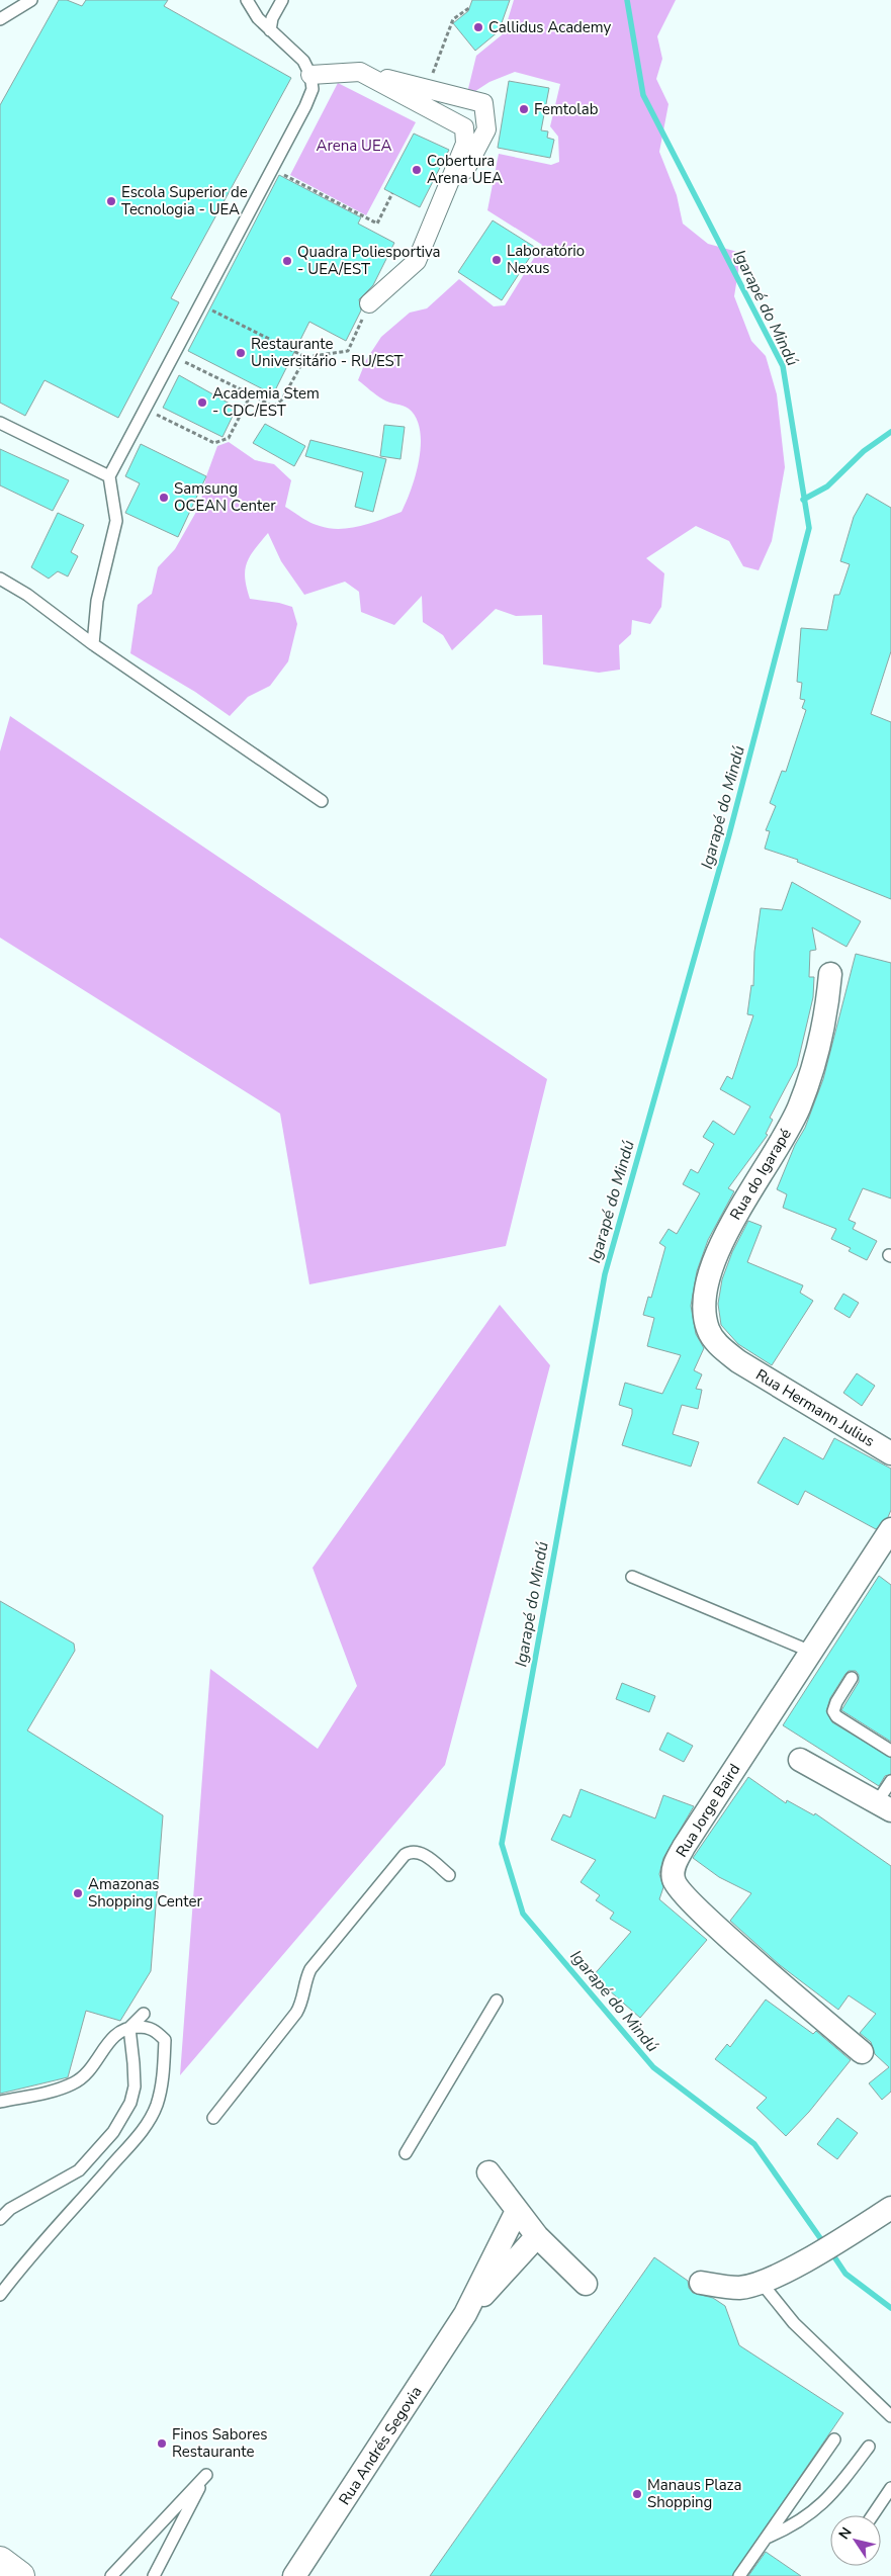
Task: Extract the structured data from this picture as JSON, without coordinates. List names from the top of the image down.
{
  "streets": {
    "street": [
      "Rua do Igarapé",
      "Rua Hermann Julius",
      "Rua Jorge Baird",
      "Rua Andrés Segovia"
    ]
  },
  "crossings": [
    ["Rua do Igarapé", "Rua Hermann Julius"]
  ],
  "water": ["Igarapé do Mindú"],
  "parks": ["Arena UEA"],
  "places": [
    "Callidus Academy",
    "Femtolab",
    "Cobertura Arena UEA",
    "Escola Superior de Tecnologia - UEA",
    "Laboratório Nexus",
    "Quadra Poliesportiva - UEA/EST",
    "Restaurante Universitário - RU/EST",
    "Academia Stem - CDC/EST",
    "Samsung OCEAN Center",
    "Amazonas Shopping Center",
    "Finos Sabores Restaurante",
    "Manaus Plaza Shopping"
  ],
  "north": "top left"
}
